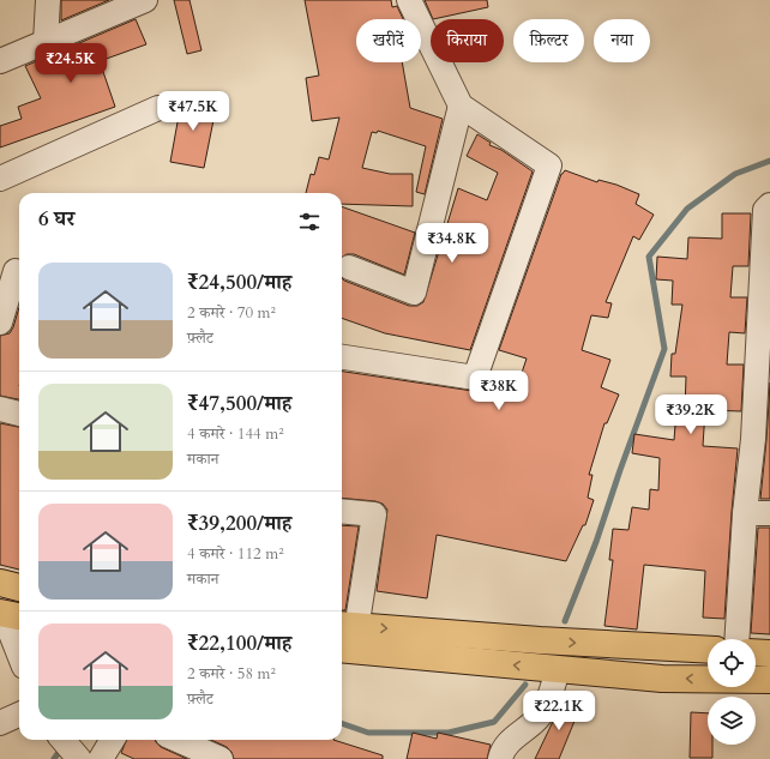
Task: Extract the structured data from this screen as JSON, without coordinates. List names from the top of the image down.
{
  "page": {
    "chip": [
      "खरीदें",
      "किराया",
      "फ़िल्टर",
      "नया"
    ],
    "price": [
      "₹24.5K",
      "₹47.5K",
      "₹34.8K",
      "₹38K",
      "₹39.2K",
      "₹22.1K"
    ],
    "heading": "6 घर",
    "list": [
      {
        "name": "₹24,500/माह",
        "note": "2 कमरे · 70 m² · फ़्लैट"
      },
      {
        "name": "₹47,500/माह",
        "note": "4 कमरे · 144 m² · मकान"
      },
      {
        "name": "₹39,200/माह",
        "note": "4 कमरे · 112 m² · मकान"
      },
      {
        "name": "₹22,100/माह",
        "note": "2 कमरे · 58 m² · फ़्लैट"
      }
    ]
  }
}
